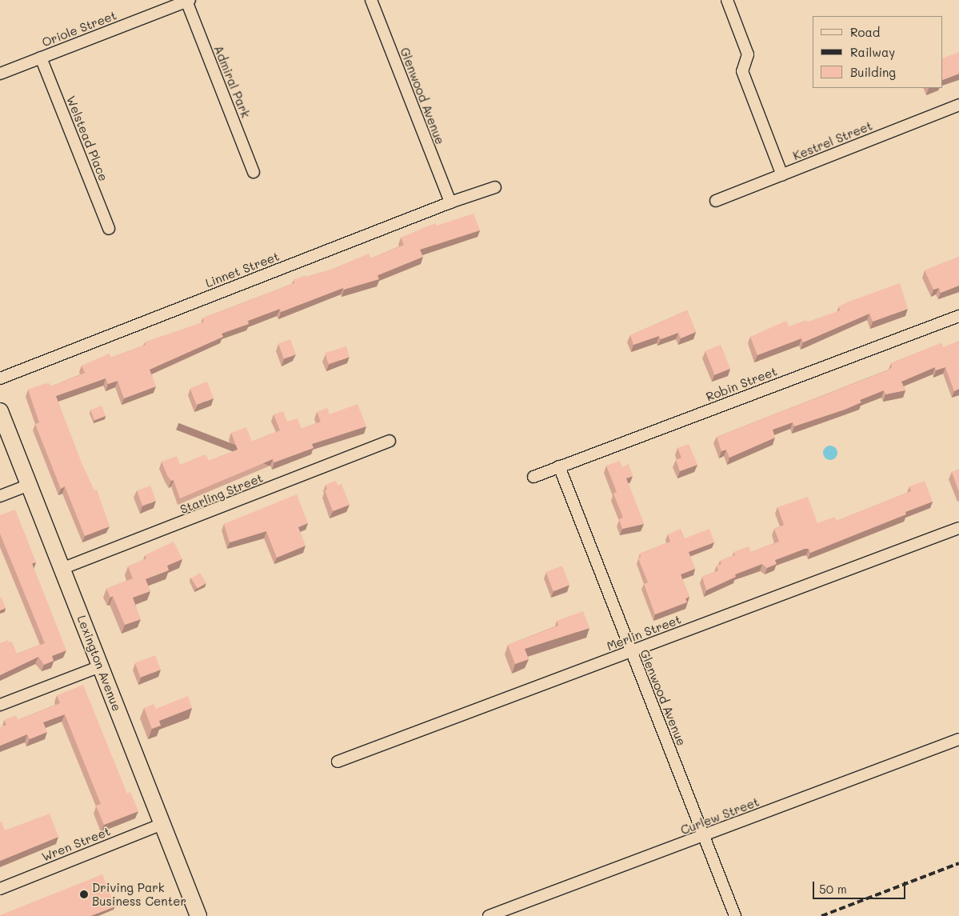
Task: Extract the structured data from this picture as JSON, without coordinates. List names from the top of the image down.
{
  "streets": {
    "main road": ["Lexington Avenue"],
    "street": [
      "Oriole Street",
      "Admiral Park",
      "Glenwood Avenue",
      "Welstead Place",
      "Kestrel Street",
      "Linnet Street",
      "Robin Street",
      "Starling Street",
      "Merlin Street",
      "Curlew Street",
      "Wren Street"
    ]
  },
  "crossings": [
    ["Oriole Street", "Admiral Park"],
    ["Oriole Street", "Welstead Place"],
    ["Glenwood Avenue", "Linnet Street"],
    ["Glenwood Avenue", "Robin Street"],
    ["Glenwood Avenue", "Merlin Street"],
    ["Glenwood Avenue", "Curlew Street"],
    ["Starling Street", "Lexington Avenue"],
    ["Lexington Avenue", "Wren Street"]
  ],
  "places": ["Driving Park Business Center"],
  "legend": ["Road", "Railway", "Building"],
  "scale_bar": "50 m"
}
